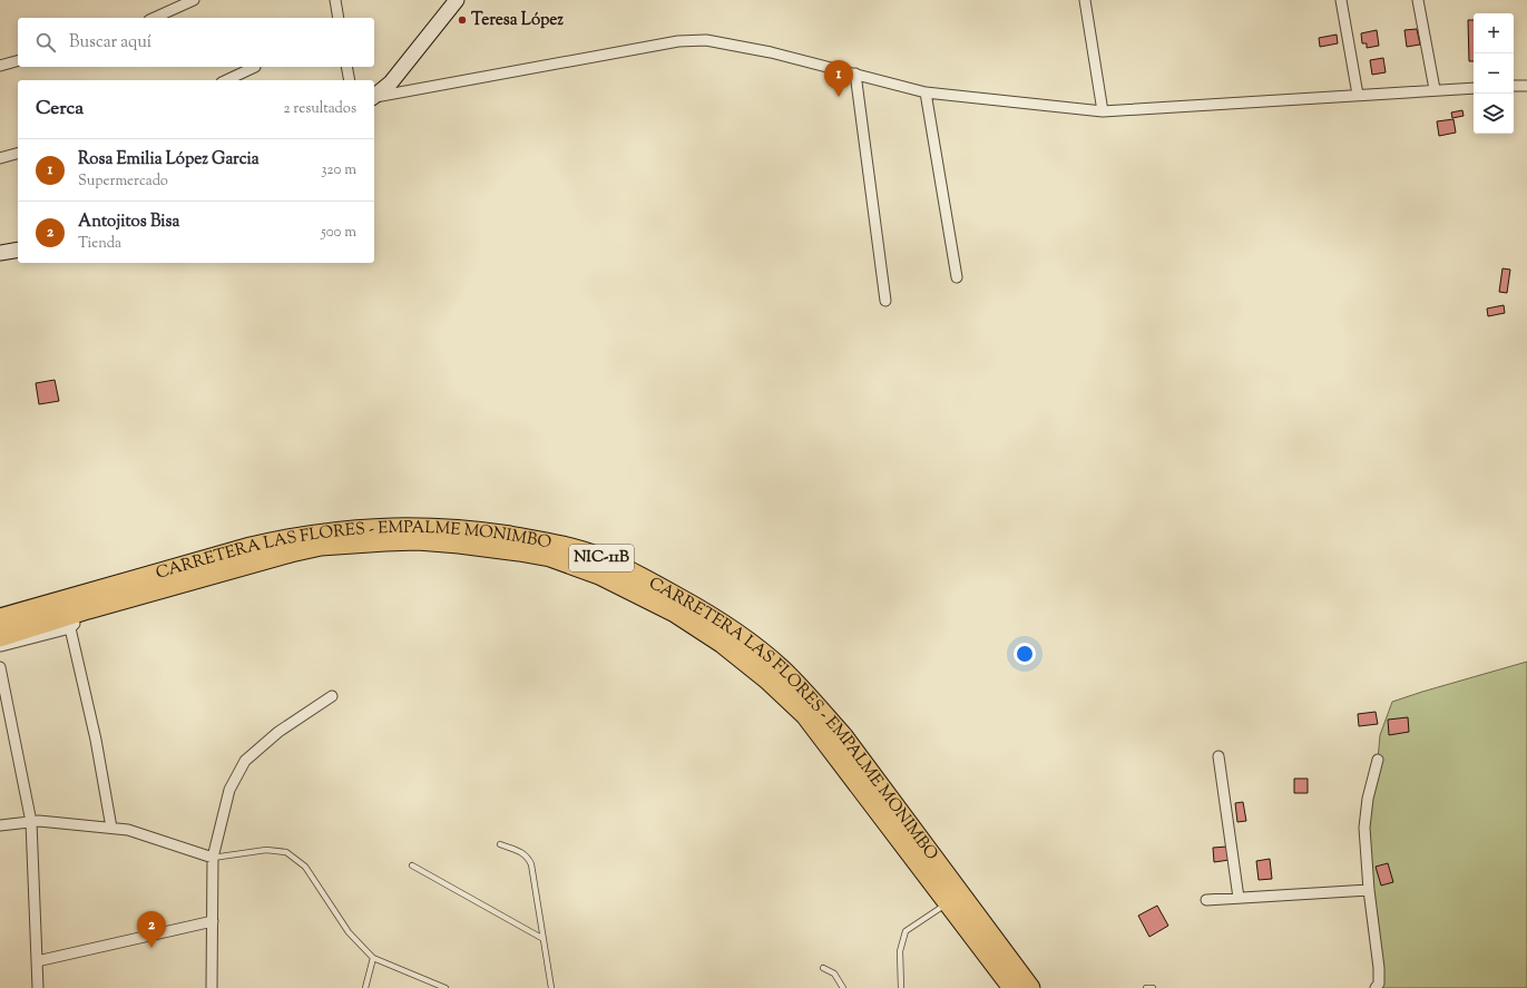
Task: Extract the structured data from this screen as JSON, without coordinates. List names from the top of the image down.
{
  "streets": {
    "highway": ["NIC-11B", "CARRETERA LAS FLORES - EMPALME MONIMBO"]
  },
  "places": ["Teresa López"],
  "page": {
    "map_buttons": ["+", "−"],
    "search": "Buscar aquí",
    "pins": ["1", "2"],
    "heading": ["Cerca", "2 resultados"],
    "list": [
      {
        "mark": "1",
        "name": "Rosa Emilia López Garcia",
        "note": "Supermercado",
        "value": "320 m"
      },
      {
        "mark": "2",
        "name": "Antojitos Bisa",
        "note": "Tienda",
        "value": "500 m"
      }
    ]
  }
}
